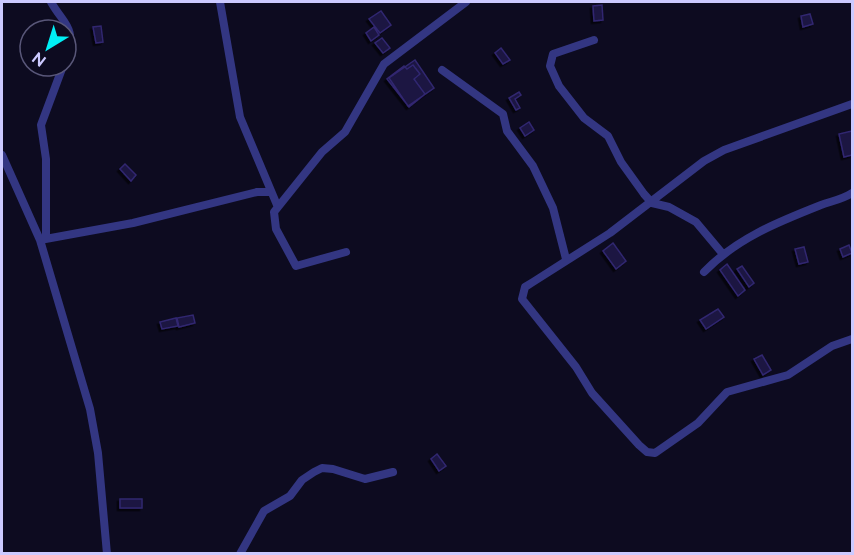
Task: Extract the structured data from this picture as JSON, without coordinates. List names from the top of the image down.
{
  "north": "bottom left"
}
